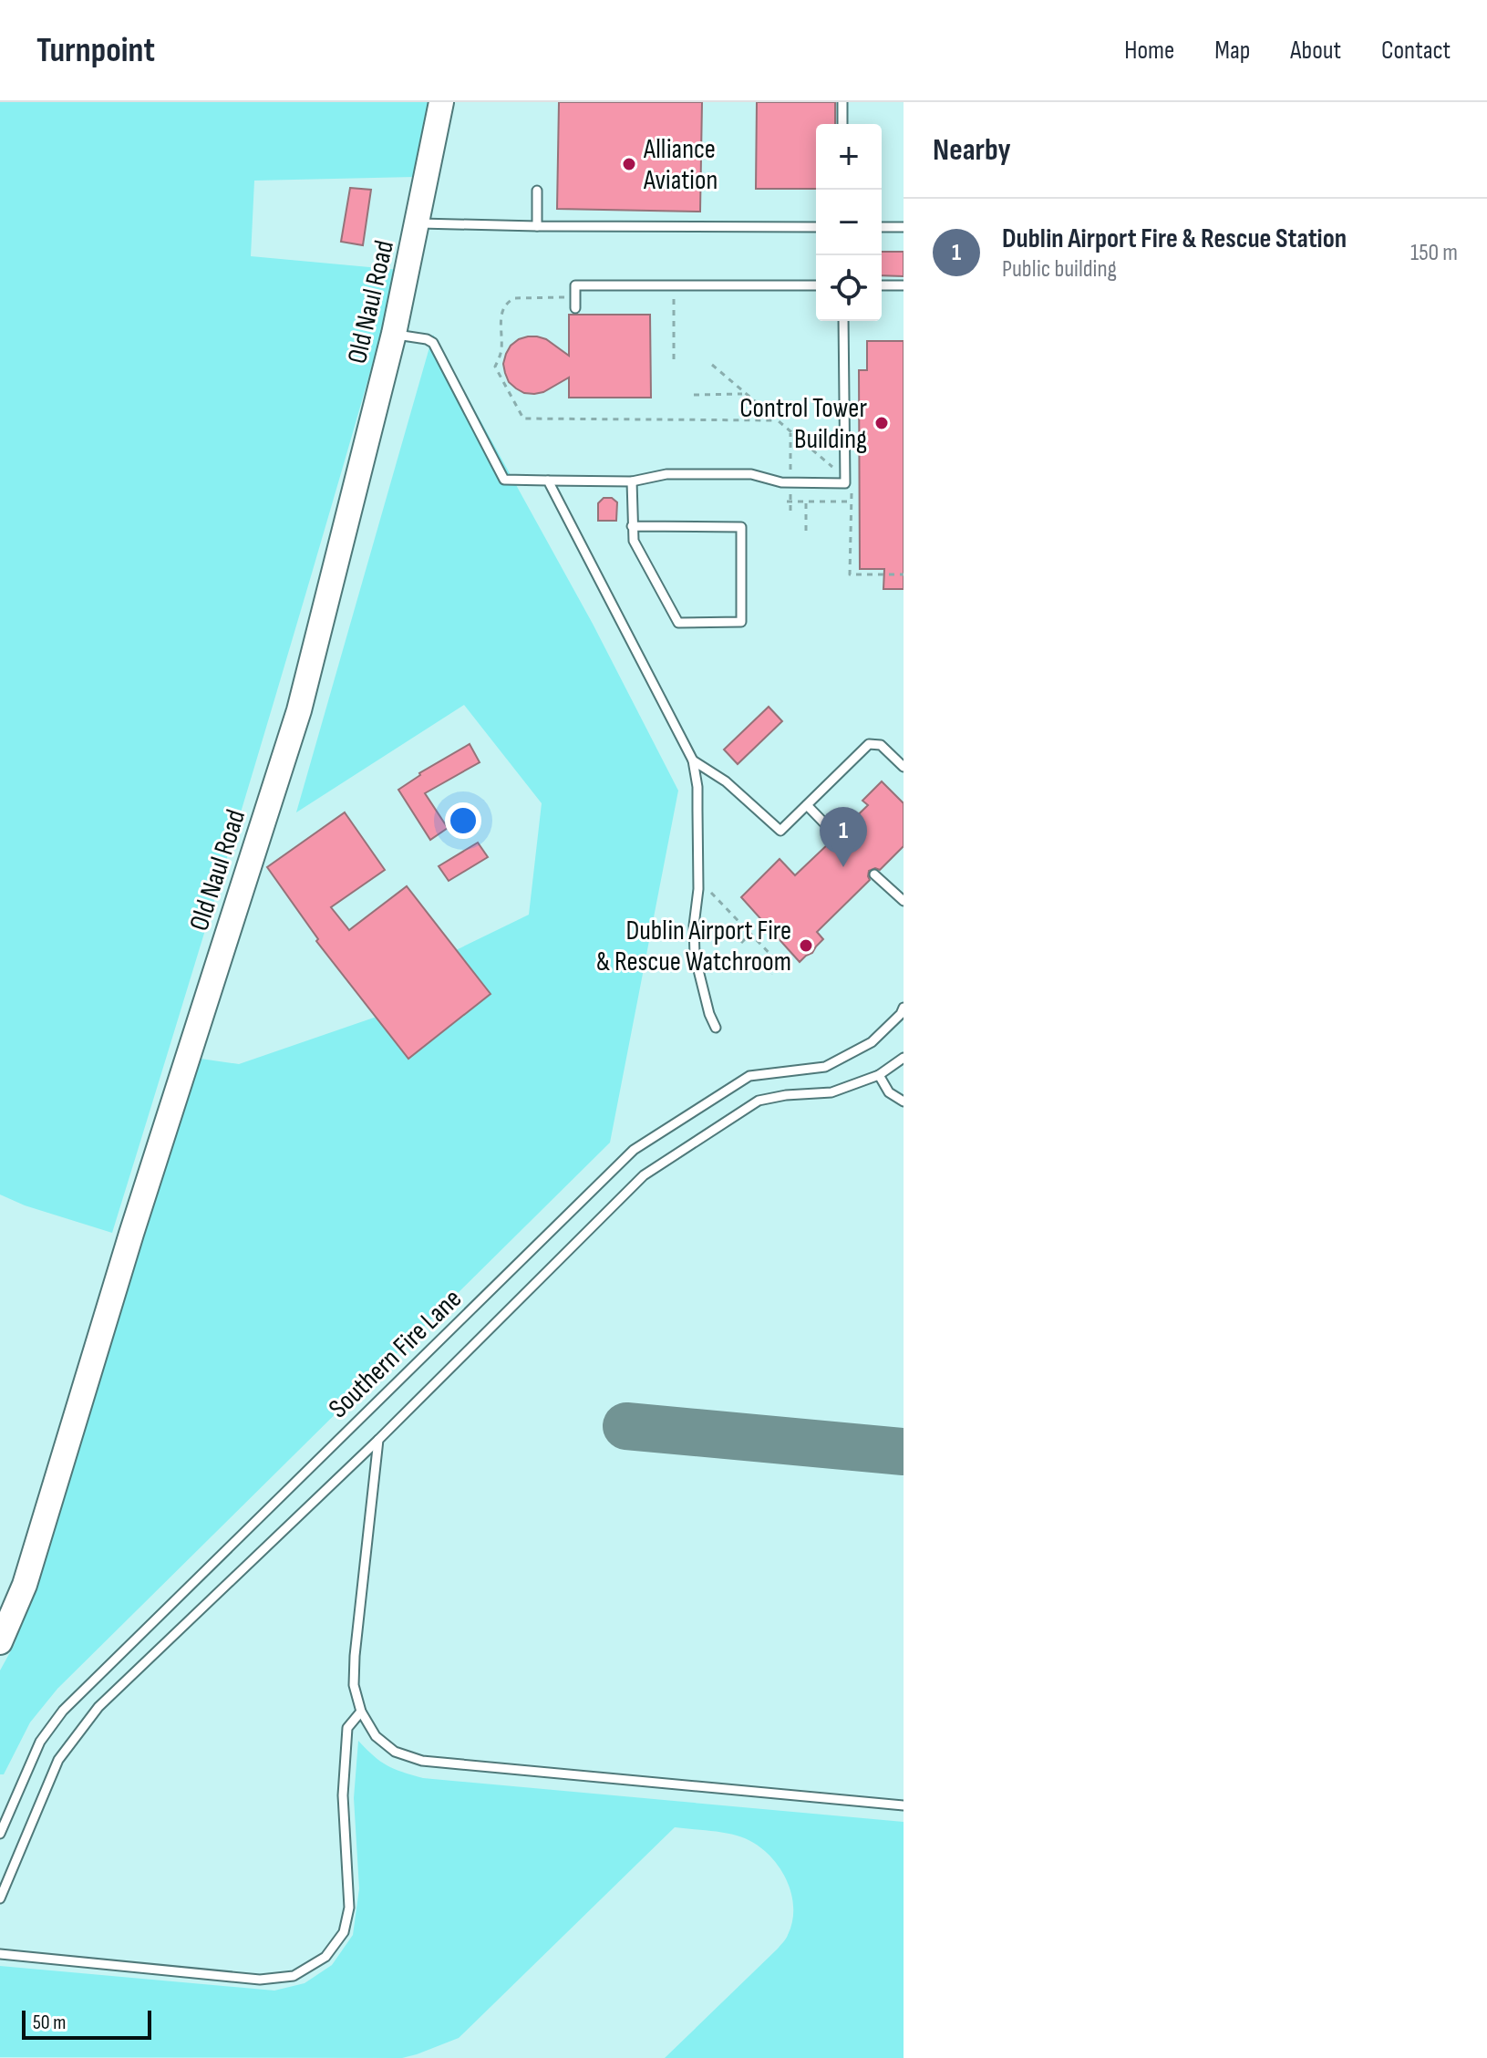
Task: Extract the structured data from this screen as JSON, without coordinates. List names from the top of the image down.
{
  "streets": {
    "main road": ["Old Naul Road"],
    "lane": ["Southern Fire Lane"]
  },
  "places": ["Alliance Aviation", "Control Tower Building", "Dublin Airport Fire & Rescue Watchroom"],
  "scale_bar": "50 m",
  "page": {
    "header": "Turnpoint",
    "nav": [
      "Home",
      "Map",
      "About",
      "Contact"
    ],
    "heading": "Nearby",
    "map_buttons": ["+", "−"],
    "list": [
      {
        "mark": "1",
        "name": "Dublin Airport Fire & Rescue Station",
        "note": "Public building",
        "value": "150 m"
      }
    ],
    "pins": "1",
    "scale": "50 m"
  }
}
